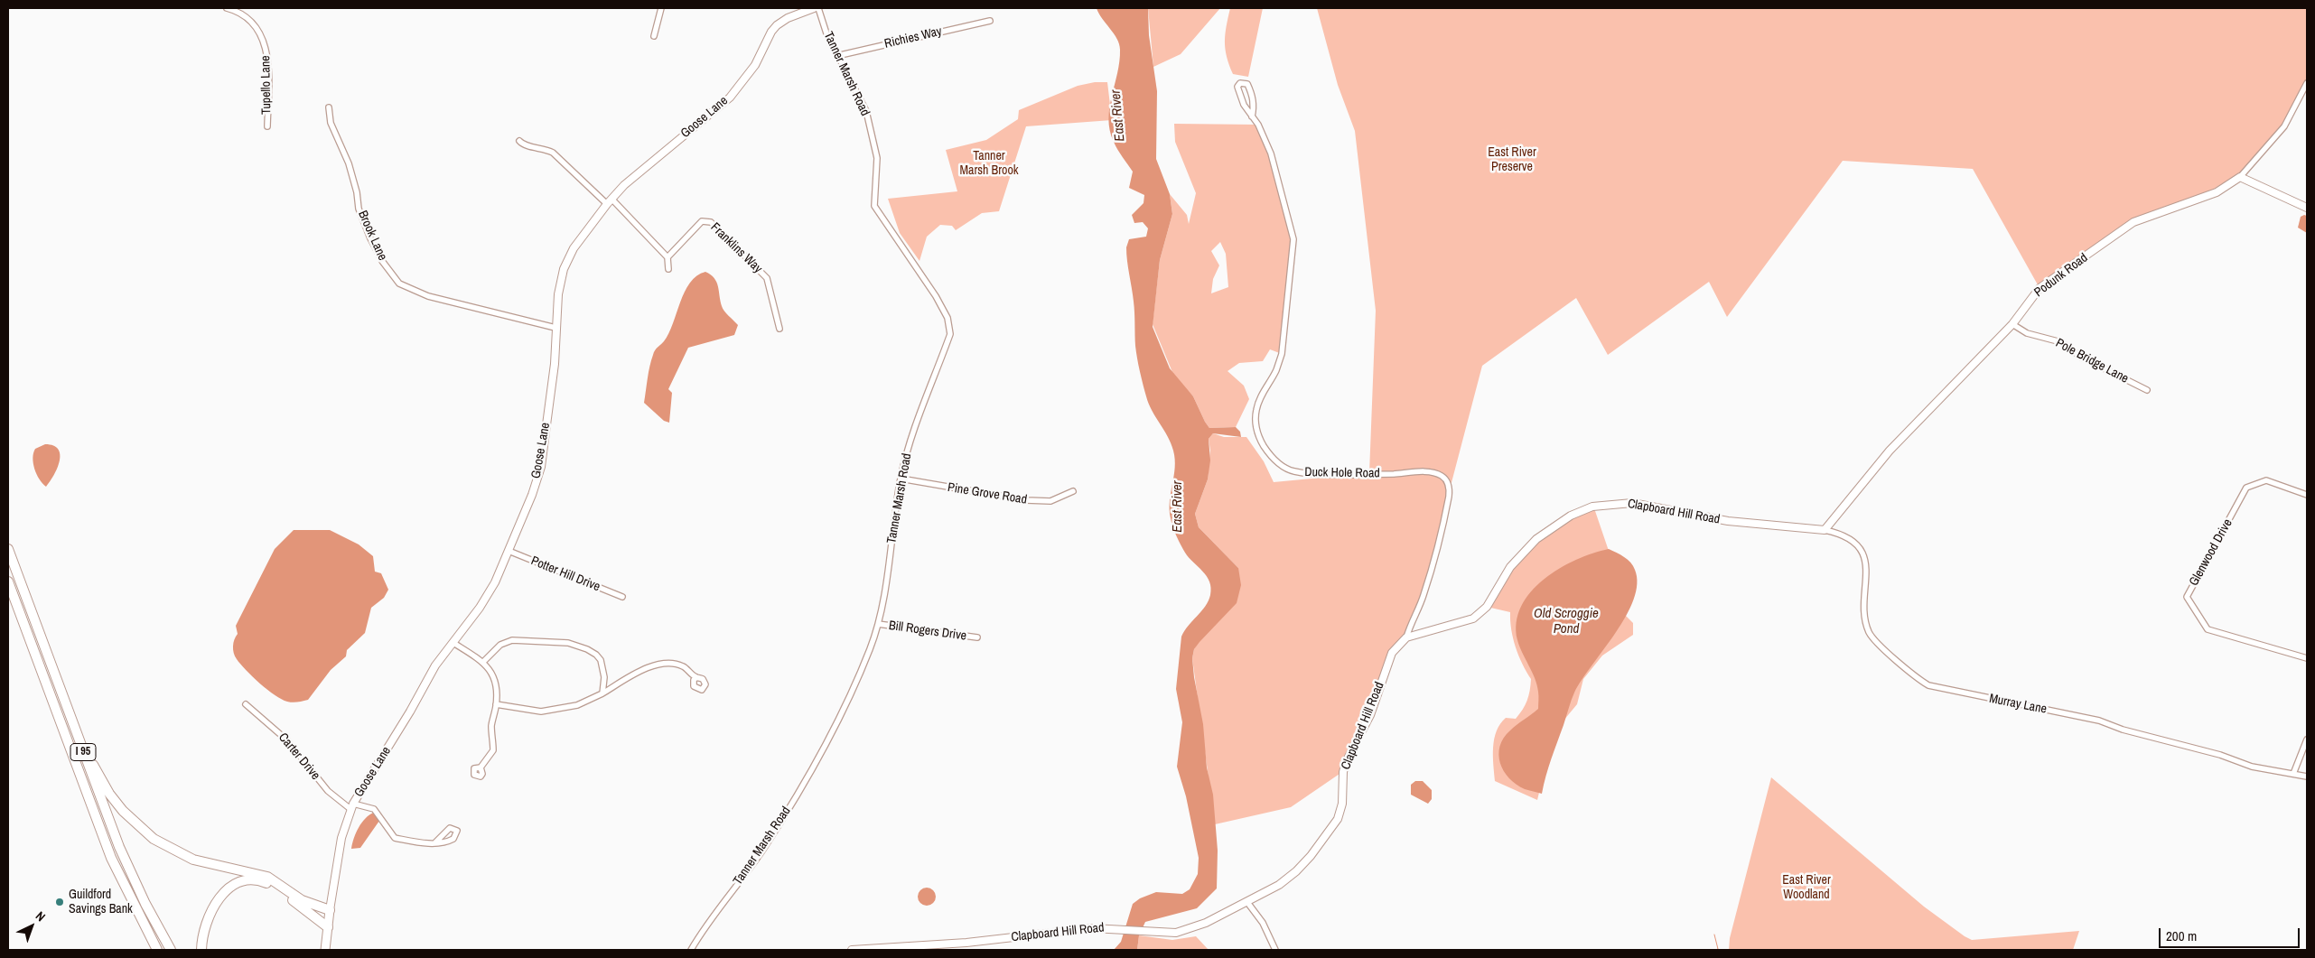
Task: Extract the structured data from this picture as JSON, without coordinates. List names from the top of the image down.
{
  "streets": {
    "highway": ["I 95"],
    "main road": ["Goose Lane"],
    "street": [
      "Richies Way",
      "Tanner Marsh Road",
      "Tupello Lane",
      "Brook Lane",
      "Franklins Way",
      "Podunk Road",
      "Pole Bridge Lane",
      "Duck Hole Road",
      "Pine Grove Road",
      "Clapboard Hill Road",
      "Glenwood Drive",
      "Potter Hill Drive",
      "Bill Rogers Drive",
      "Murray Lane",
      "Carter Drive"
    ]
  },
  "crossings": [
    ["Richies Way", "Tanner Marsh Road"],
    ["Tanner Marsh Road", "Pine Grove Road"],
    ["Tanner Marsh Road", "Bill Rogers Drive"],
    ["Goose Lane", "Brook Lane"],
    ["Goose Lane", "Potter Hill Drive"],
    ["Goose Lane", "Carter Drive"],
    ["Podunk Road", "Pole Bridge Lane"],
    ["Podunk Road", "Clapboard Hill Road"],
    ["Podunk Road", "Murray Lane"],
    ["Duck Hole Road", "Clapboard Hill Road"],
    ["Clapboard Hill Road", "Murray Lane"]
  ],
  "water": ["East River", "Old Scroggie Pond"],
  "parks": ["East River Preserve", "Tanner Marsh Brook", "East River Woodland"],
  "places": ["Guildford Savings Bank"],
  "scale_bar": "200 m",
  "north": "top right"
}
